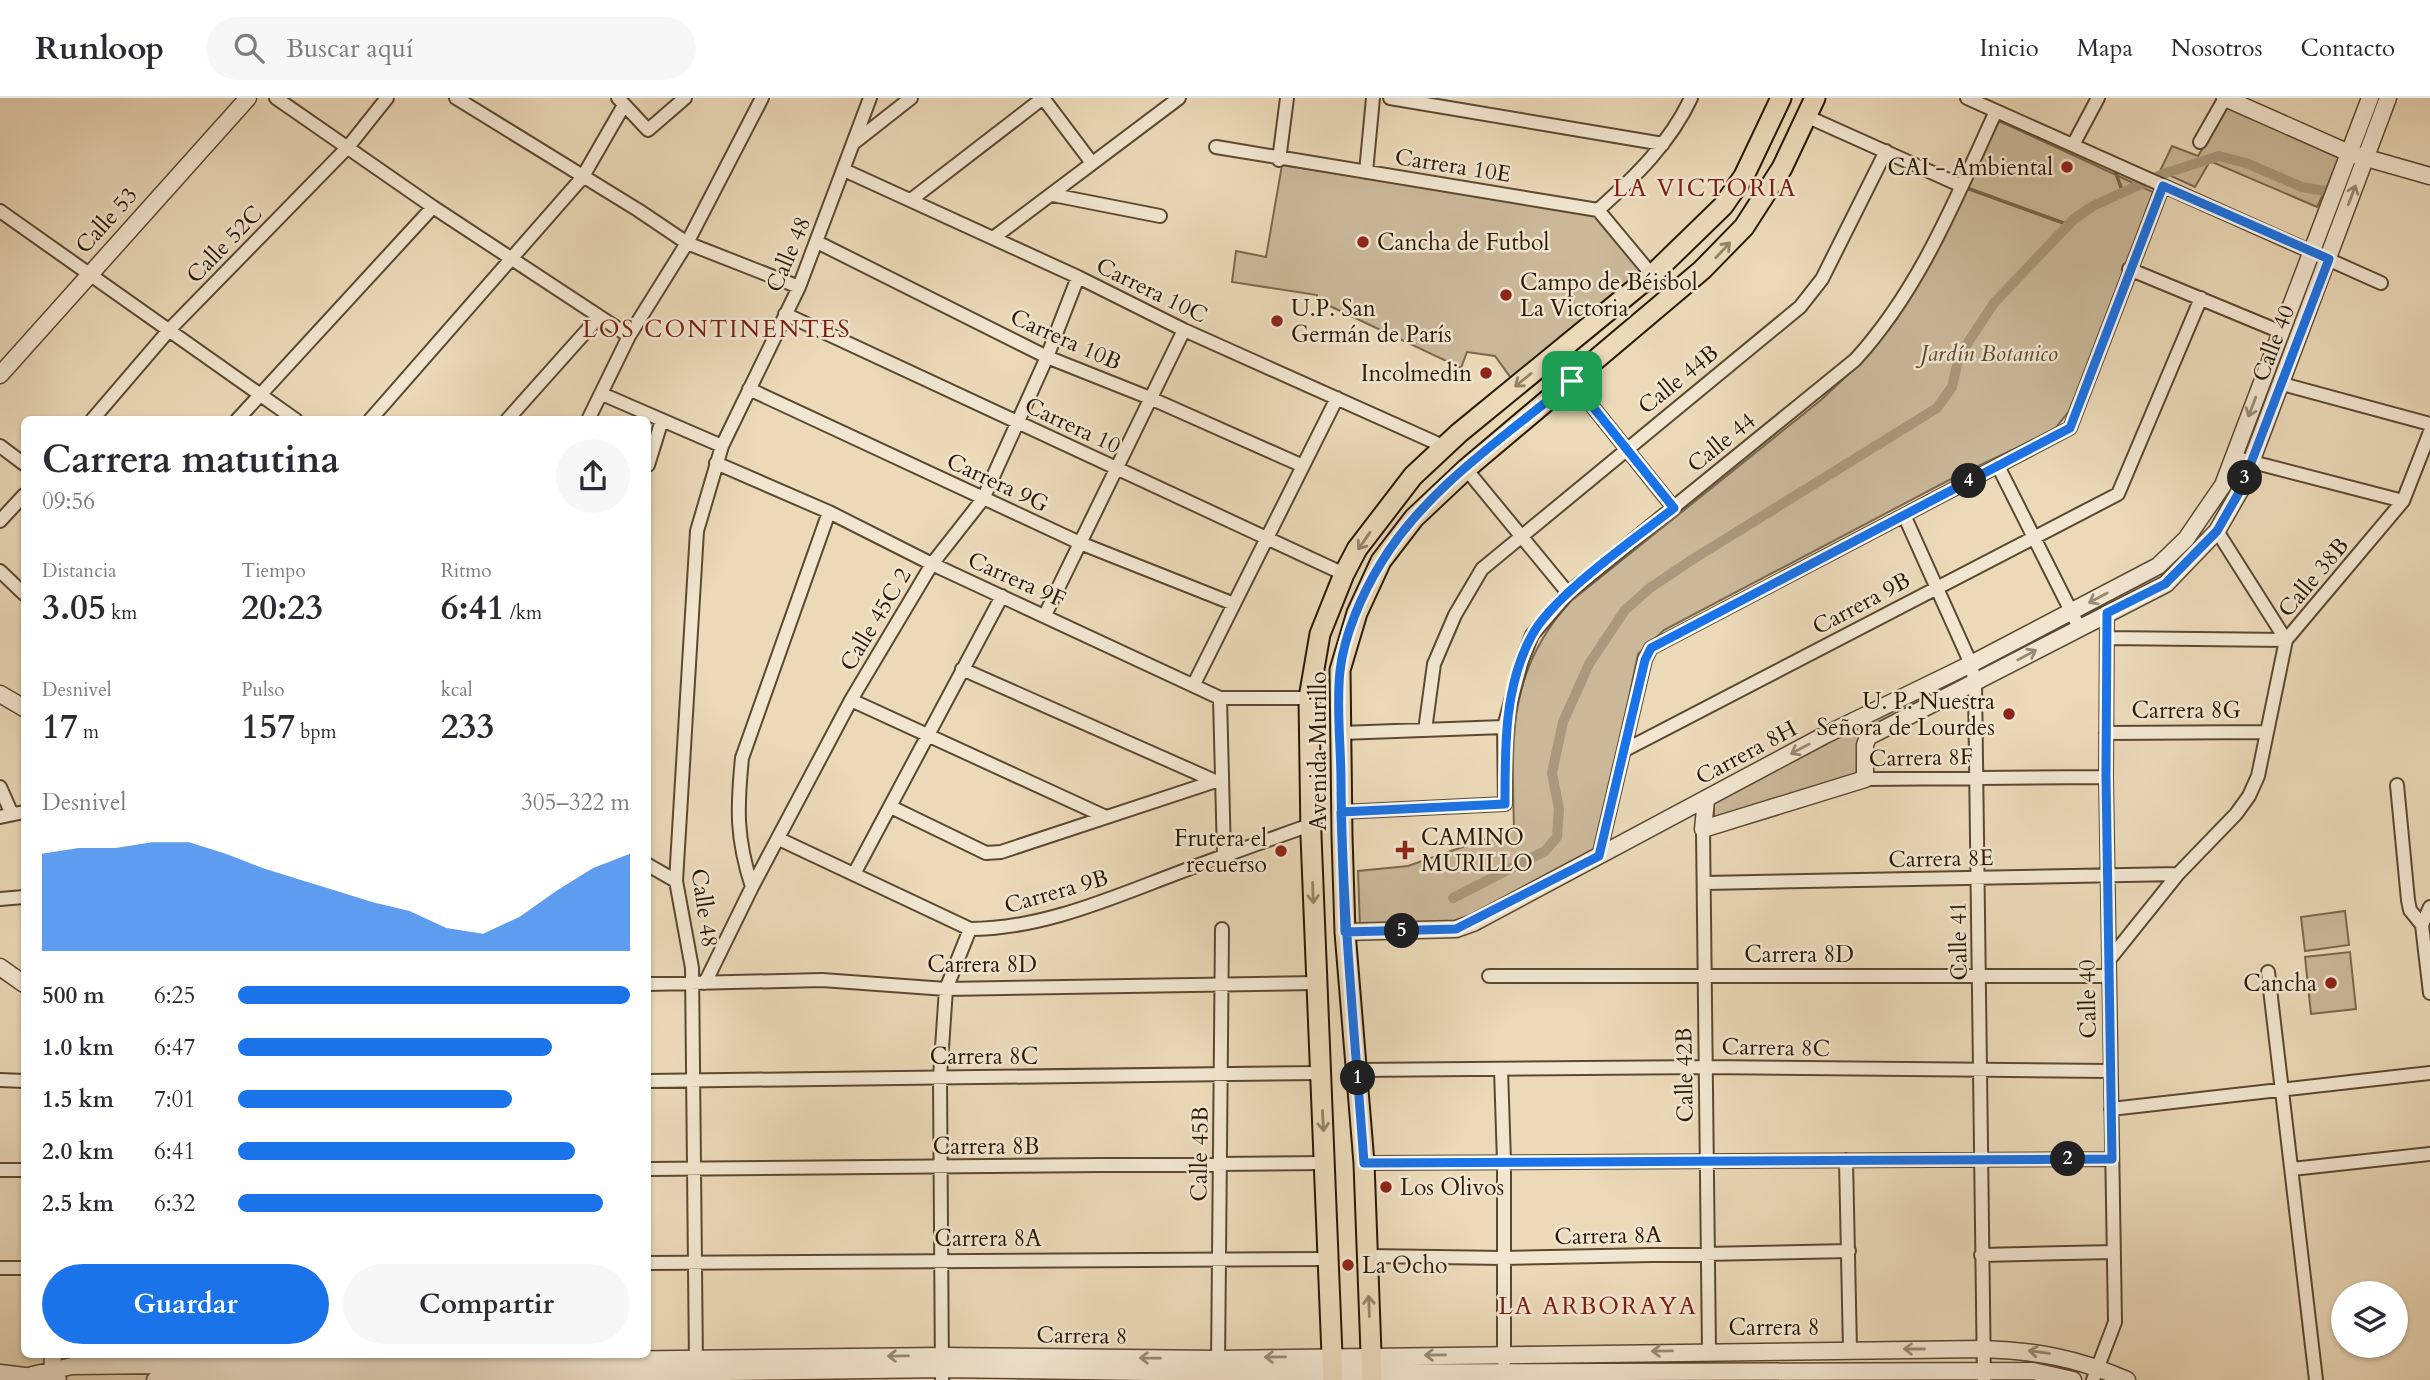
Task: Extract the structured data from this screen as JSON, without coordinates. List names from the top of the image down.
{
  "streets": {
    "main road": ["Avenida Murillo"],
    "street": [
      "Carrera 10E",
      "Calle 53",
      "Calle 52C",
      "Calle 48",
      "Carrera 10C",
      "Carrera 10B",
      "Calle 40",
      "Calle 44B",
      "Carrera 10",
      "Calle 44",
      "Carrera 9G",
      "Calle 38B",
      "Carrera 9F",
      "Carrera 9B",
      "Calle 45C 2",
      "Carrera 8G",
      "Carrera 8H",
      "Carrera 8F",
      "Carrera 8E",
      "Calle 41",
      "Carrera 8D",
      "Carrera 8C",
      "Calle 42B",
      "Carrera 8B",
      "Calle 45B",
      "Carrera 8A",
      "Carrera 8"
    ]
  },
  "crossings": [
    ["Calle 48", "Carrera 10C"],
    ["Calle 48", "Carrera 10B"],
    ["Calle 48", "Carrera 10"],
    ["Calle 48", "Carrera 9G"],
    ["Calle 48", "Carrera 9F"],
    ["Calle 48", "Calle 45C 2"],
    ["Calle 48", "Carrera 8D"],
    ["Calle 48", "Carrera 8C"],
    ["Calle 48", "Carrera 8B"],
    ["Calle 48", "Carrera 8A"],
    ["Calle 48", "Carrera 8"],
    ["Carrera 10C", "Calle 45C 2"],
    ["Carrera 10C", "Avenida Murillo"],
    ["Carrera 10B", "Calle 45C 2"],
    ["Calle 40", "Calle 38B"],
    ["Calle 40", "Carrera 8G"],
    ["Calle 40", "Carrera 8H"],
    ["Calle 40", "Carrera 8F"],
    ["Calle 40", "Carrera 8E"],
    ["Calle 40", "Carrera 8D"],
    ["Calle 40", "Carrera 8C"],
    ["Calle 40", "Carrera 8"],
    ["Carrera 10", "Calle 45C 2"],
    ["Carrera 10", "Avenida Murillo"],
    ["Calle 44", "Avenida Murillo"],
    ["Carrera 9G", "Calle 45C 2"],
    ["Calle 38B", "Carrera 8G"],
    ["Calle 38B", "Carrera 8E"],
    ["Carrera 9F", "Calle 45C 2"],
    ["Carrera 9F", "Avenida Murillo"],
    ["Carrera 9B", "Calle 45C 2"],
    ["Carrera 9B", "Avenida Murillo"],
    ["Carrera 9B", "Calle 41"],
    ["Calle 45C 2", "Carrera 8D"],
    ["Avenida Murillo", "Carrera 8H"],
    ["Avenida Murillo", "Carrera 8D"],
    ["Avenida Murillo", "Carrera 8C"],
    ["Avenida Murillo", "Carrera 8B"],
    ["Avenida Murillo", "Carrera 8A"],
    ["Avenida Murillo", "Carrera 8"],
    ["Carrera 8H", "Carrera 8F"],
    ["Carrera 8H", "Calle 41"],
    ["Carrera 8H", "Calle 42B"],
    ["Carrera 8F", "Calle 41"],
    ["Carrera 8F", "Calle 42B"],
    ["Carrera 8E", "Calle 41"],
    ["Carrera 8E", "Calle 42B"],
    ["Calle 41", "Carrera 8D"],
    ["Calle 41", "Carrera 8C"],
    ["Calle 41", "Carrera 8"],
    ["Carrera 8D", "Calle 42B"],
    ["Carrera 8D", "Calle 45B"],
    ["Carrera 8C", "Calle 42B"],
    ["Carrera 8C", "Calle 45B"],
    ["Calle 42B", "Carrera 8A"],
    ["Calle 42B", "Carrera 8"],
    ["Carrera 8B", "Calle 45B"],
    ["Calle 45B", "Carrera 8A"],
    ["Calle 45B", "Carrera 8"]
  ],
  "districts": ["LA VICTORIA", "LOS CONTINENTES", "LA ARBORAYA"],
  "parks": ["Jardín Botanico"],
  "places": {
    "other": [
      "CAI - Ambiental",
      "Cancha de Futbol",
      "Campo de Béisbol La Victoria",
      "U.P. San Germán de París",
      "Incolmedin",
      "U. P. Nuestra Señora de Lourdes",
      "Frutera el recuerso",
      "Cancha",
      "Los Olivos",
      "La Ocho"
    ],
    "health": ["CAMINO MURILLO"]
  },
  "page": {
    "header": "Runloop",
    "search": "Buscar aquí",
    "nav": [
      "Inicio",
      "Mapa",
      "Nosotros",
      "Contacto"
    ],
    "heading": ["Carrera matutina", "09:56"],
    "pins": [
      "3",
      "4",
      "5",
      "1",
      "2"
    ],
    "stats": [
      ["Distancia", "3.05 km"],
      ["Tiempo", "20:23"],
      ["Ritmo", "6:41 /km"],
      ["Desnivel", "17 m"],
      ["Pulso", "157 bpm"],
      ["kcal", "233"]
    ],
    "chart": ["Desnivel", "305–322 m"],
    "list": [
      {
        "name": "500 m",
        "note": "6:25"
      },
      {
        "name": "1.0 km",
        "note": "6:47"
      },
      {
        "name": "1.5 km",
        "note": "7:01"
      },
      {
        "name": "2.0 km",
        "note": "6:41"
      },
      {
        "name": "2.5 km",
        "note": "6:32"
      }
    ],
    "buttons": ["Guardar", "Compartir"]
  }
}
